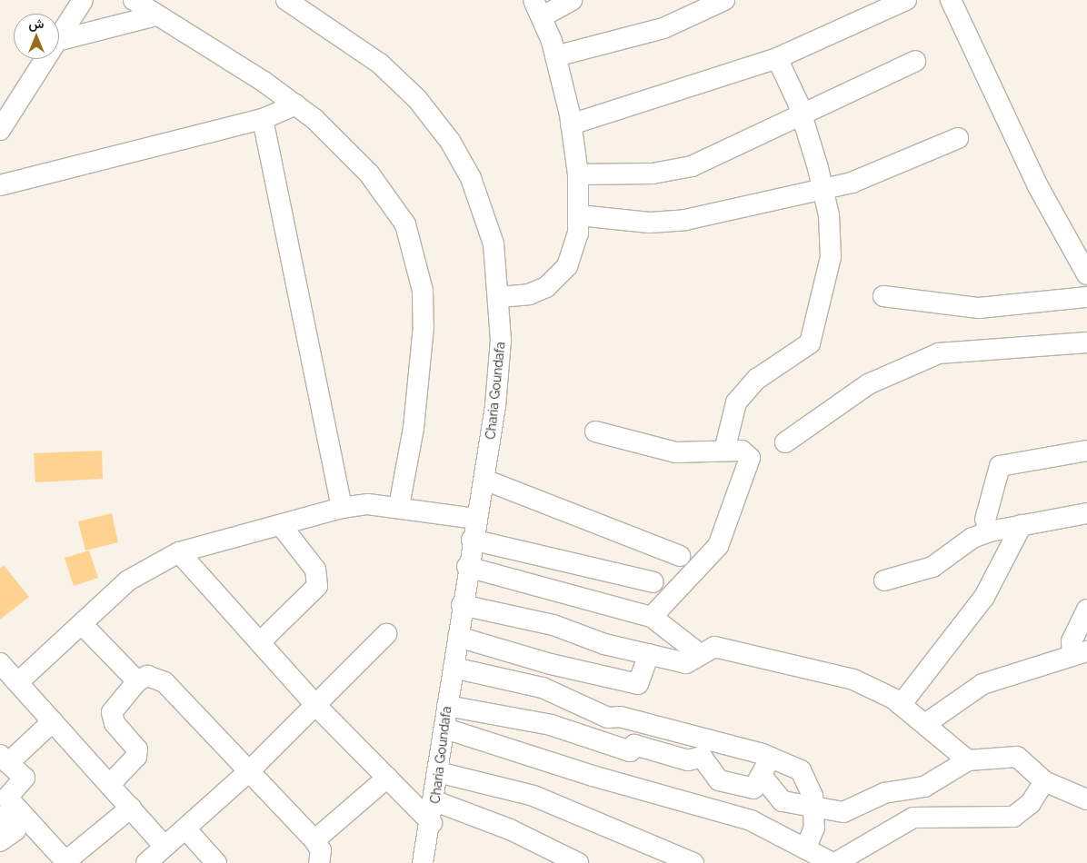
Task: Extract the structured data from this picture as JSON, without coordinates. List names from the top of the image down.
{
  "streets": {
    "street": ["Charia Goundafa"]
  },
  "north": "top"
}
